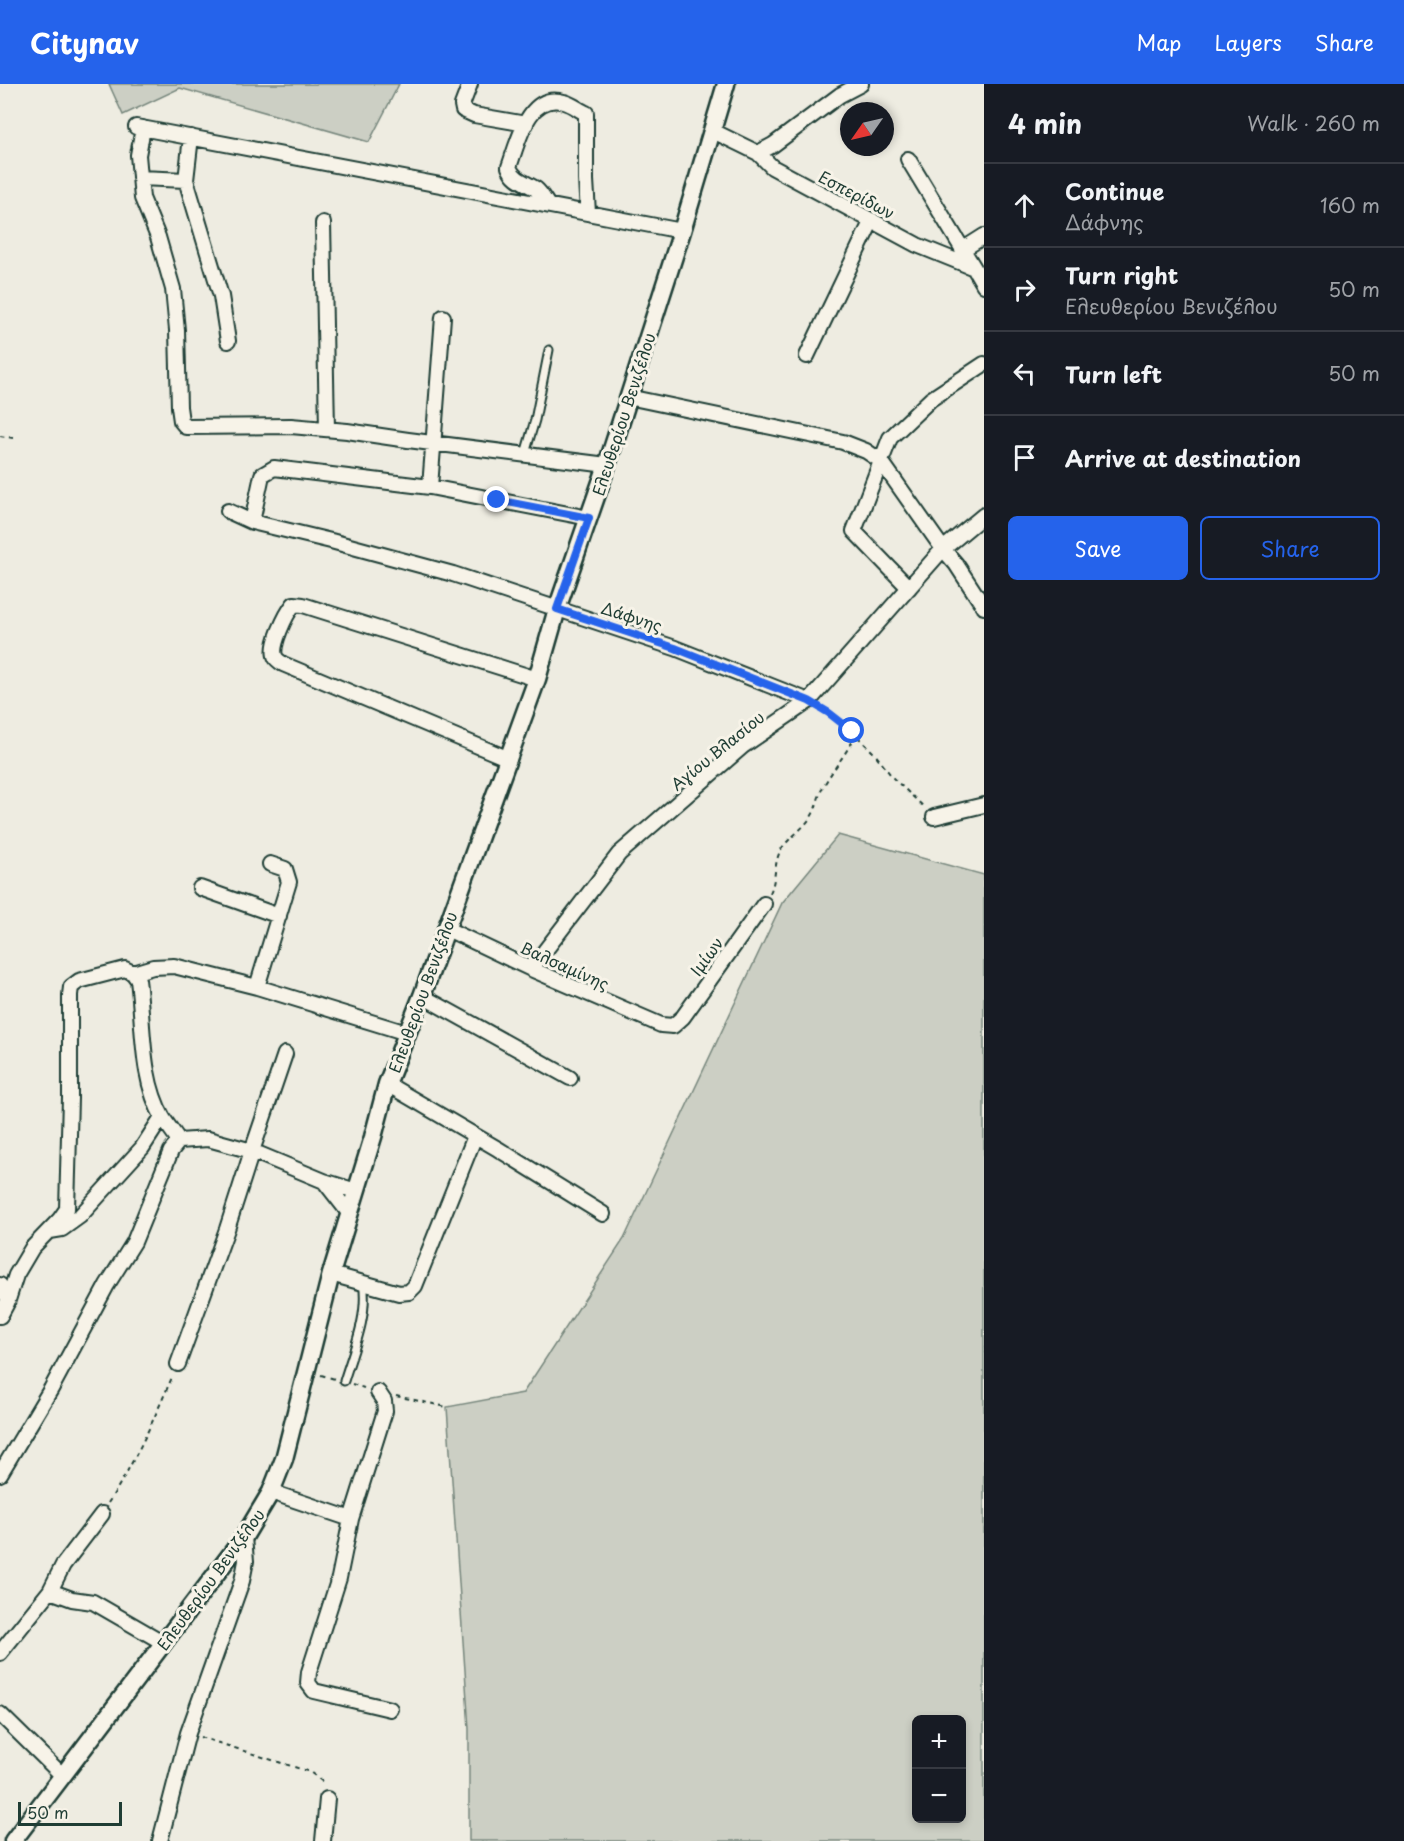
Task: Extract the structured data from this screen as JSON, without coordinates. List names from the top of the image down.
{
  "streets": {
    "street": [
      "Εσπερίδων",
      "Ελευθερίου Βενιζέλου",
      "Δάφνης",
      "Αγίου Βλασίου",
      "Ιμίων",
      "Βαλσαμίνης"
    ]
  },
  "crossings": [
    ["Εσπερίδων", "Ελευθερίου Βενιζέλου"],
    ["Ελευθερίου Βενιζέλου", "Δάφνης"],
    ["Ελευθερίου Βενιζέλου", "Βαλσαμίνης"],
    ["Δάφνης", "Αγίου Βλασίου"],
    ["Αγίου Βλασίου", "Βαλσαμίνης"],
    ["Ιμίων", "Βαλσαμίνης"]
  ],
  "scale_bar": "50 m",
  "north": "bottom left",
  "page": {
    "header": "Citynav",
    "nav": ["Map", "Layers", "Share"],
    "heading": ["4 min", "Walk · 260 m"],
    "list": [
      ["Continue", "Δάφνης", "160 m"],
      ["Turn right", "Ελευθερίου Βενιζέλου", "50 m"],
      ["Turn left", "50 m"],
      "Arrive at destination"
    ],
    "buttons": ["Save", "Share"],
    "map_buttons": ["+", "−"],
    "scale": "50 m"
  }
}
